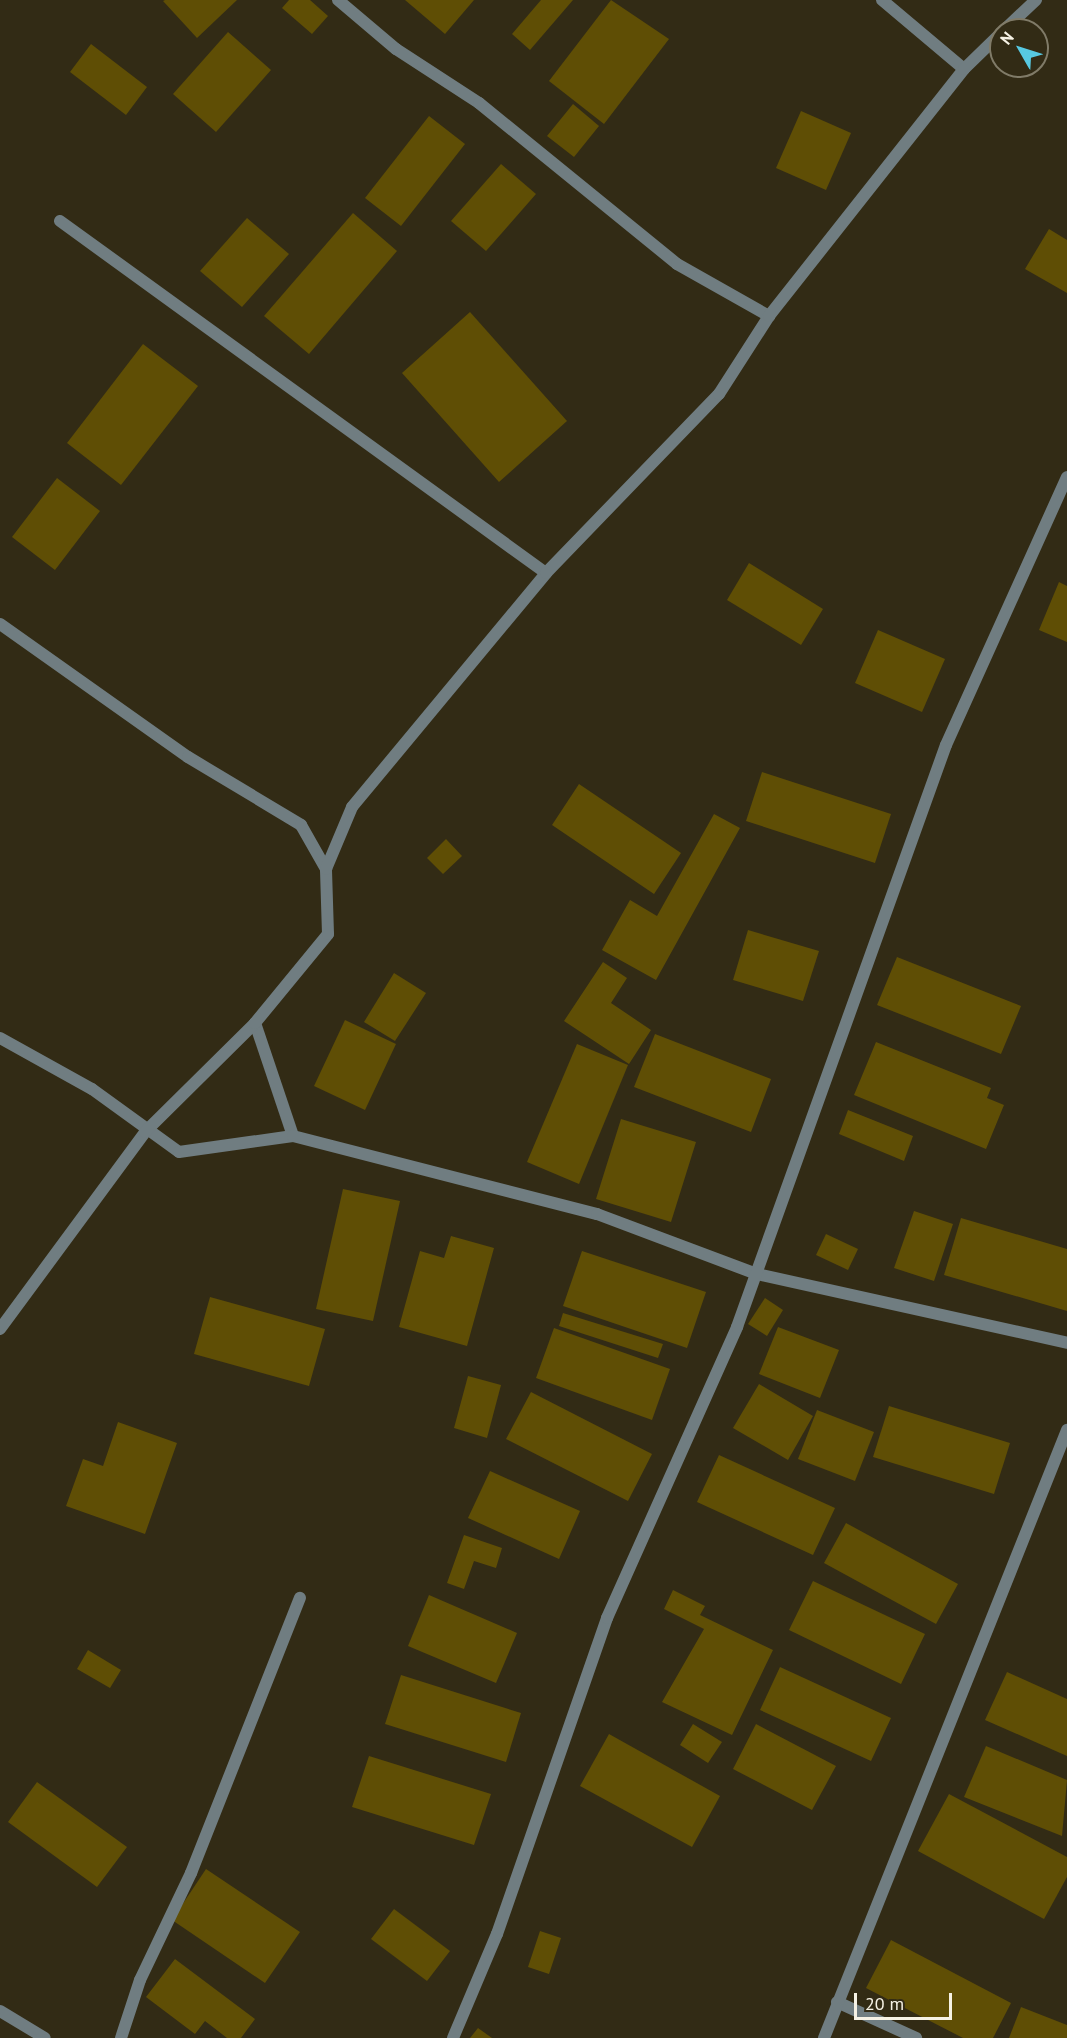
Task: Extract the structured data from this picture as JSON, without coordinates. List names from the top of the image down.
{
  "scale_bar": "20 m",
  "north": "top left"
}
